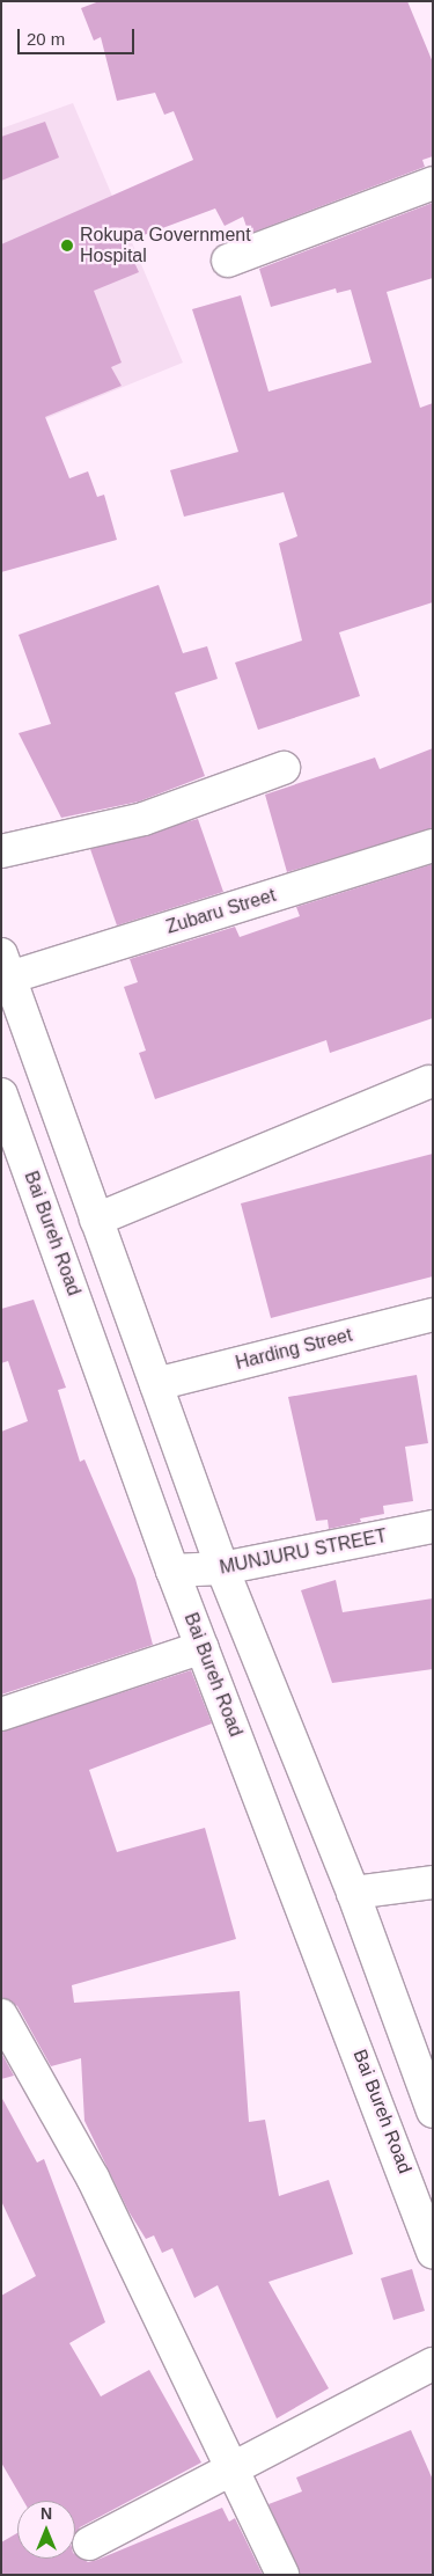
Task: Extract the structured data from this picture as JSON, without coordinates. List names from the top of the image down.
{
  "streets": {
    "main road": [
      "Zubaru Street",
      "Bai Bureh Road",
      "Harding Street",
      "MUNJURU STREET"
    ]
  },
  "crossings": [
    ["Bai Bureh Road", "MUNJURU STREET"]
  ],
  "places": ["Rokupa Government Hospital"],
  "scale_bar": "20 m",
  "north": "top"
}
